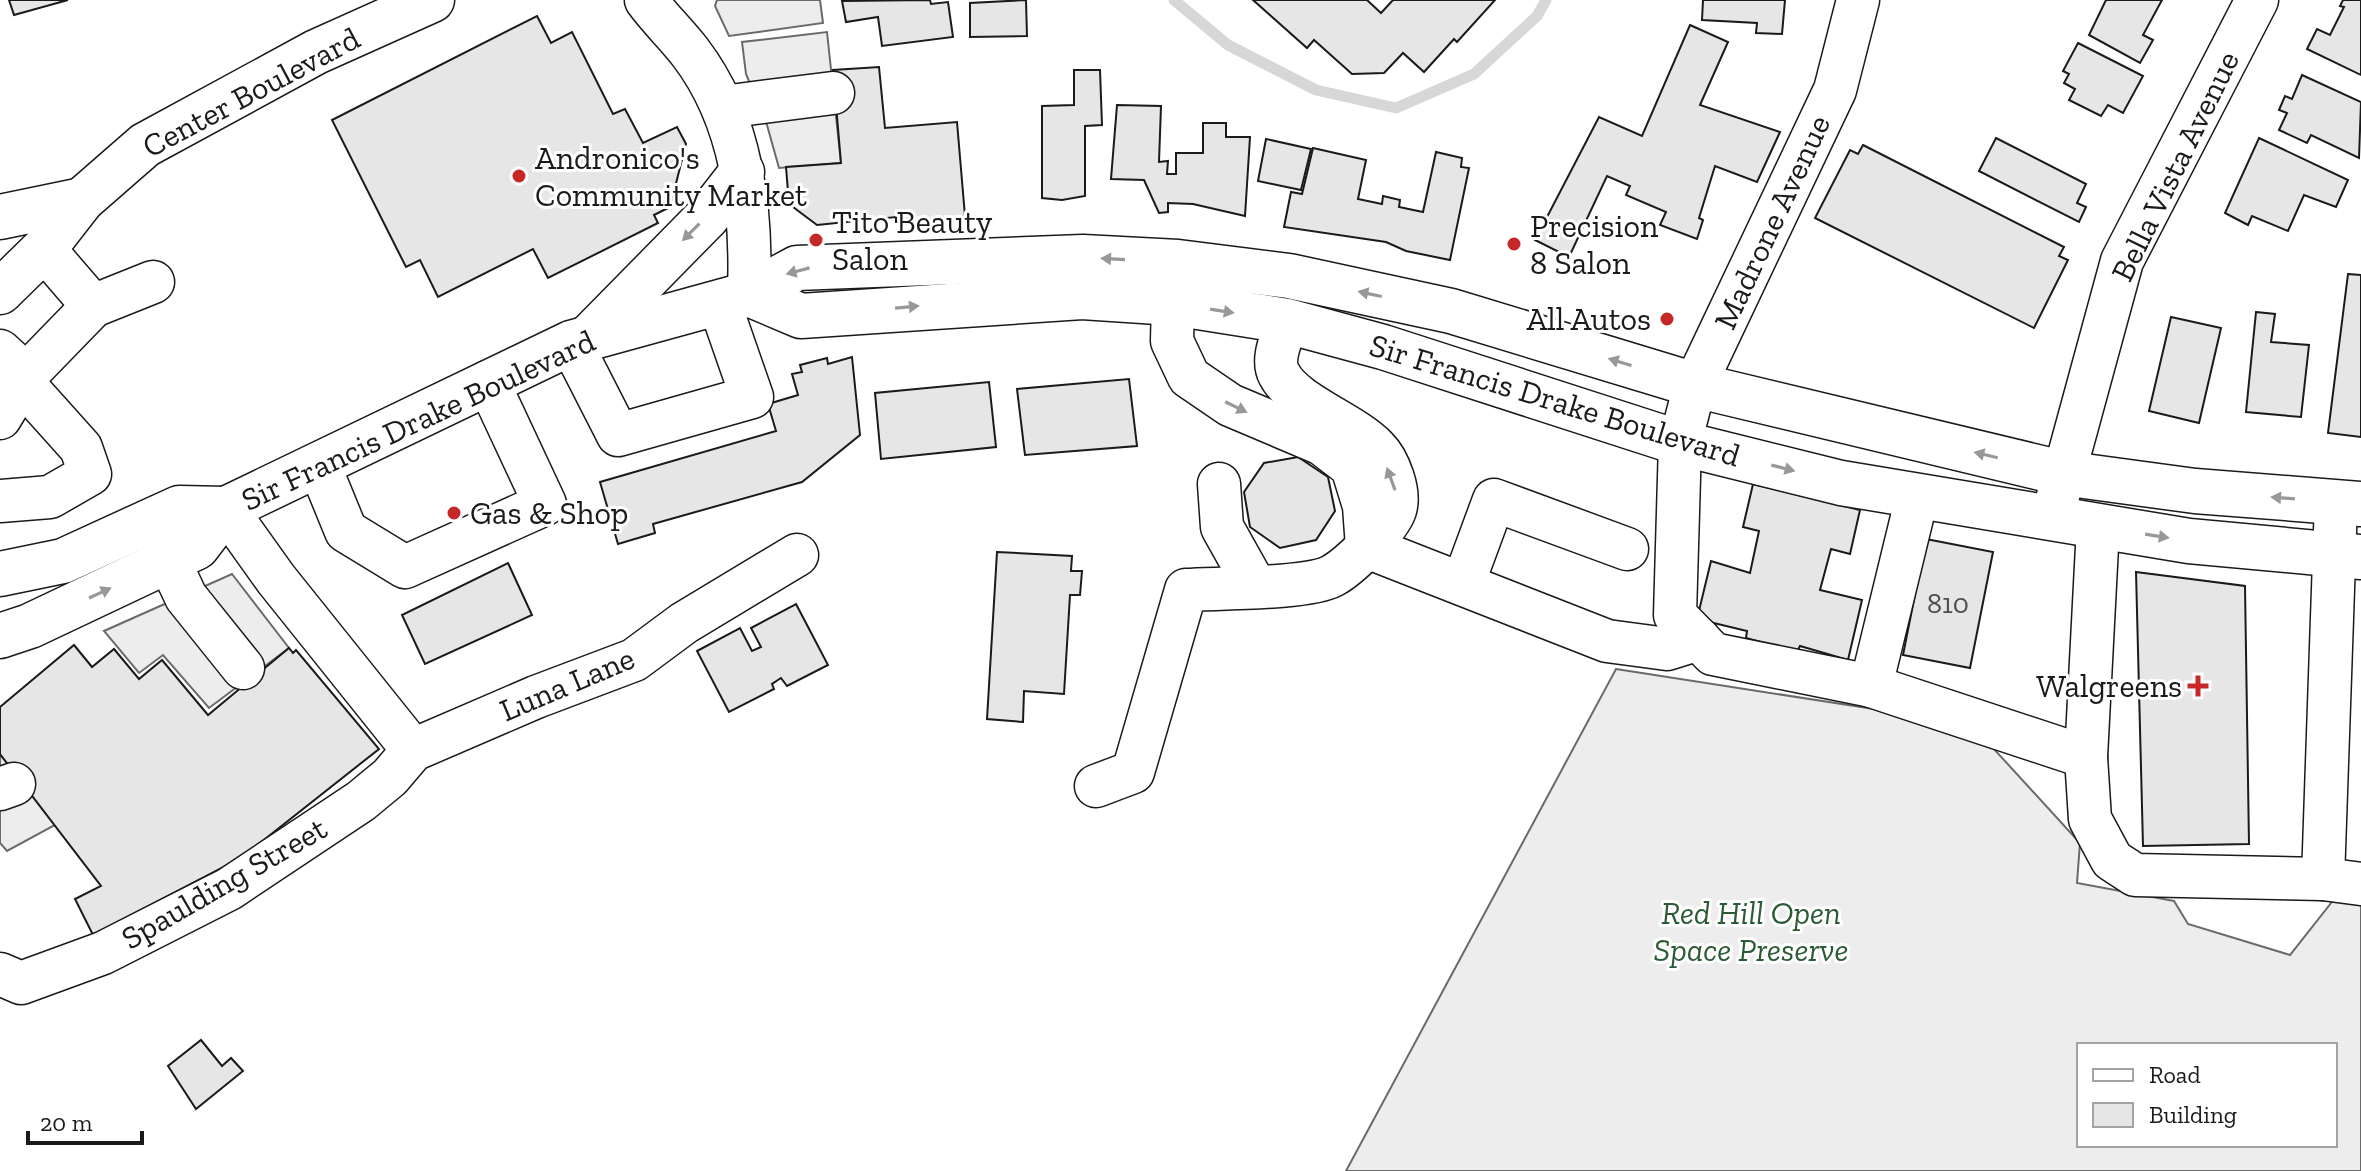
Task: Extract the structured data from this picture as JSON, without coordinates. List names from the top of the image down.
{
  "streets": {
    "main road": ["Center Boulevard", "Sir Francis Drake Boulevard"],
    "street": [
      "Bella Vista Avenue",
      "Madrone Avenue",
      "Luna Lane",
      "Spaulding Street"
    ]
  },
  "crossings": [
    ["Bella Vista Avenue", "Sir Francis Drake Boulevard"],
    ["Madrone Avenue", "Sir Francis Drake Boulevard"],
    ["Luna Lane", "Spaulding Street"]
  ],
  "parks": ["Red Hill Open Space Preserve"],
  "places": {
    "other": [
      "Andronico's Community Market",
      "Tito Beauty Salon",
      "Precision 8 Salon",
      "All Autos",
      "Gas & Shop"
    ],
    "health": ["Walgreens"]
  },
  "house_numbers": ["810"],
  "legend": ["Road", "Building"],
  "scale_bar": "20 m"
}
